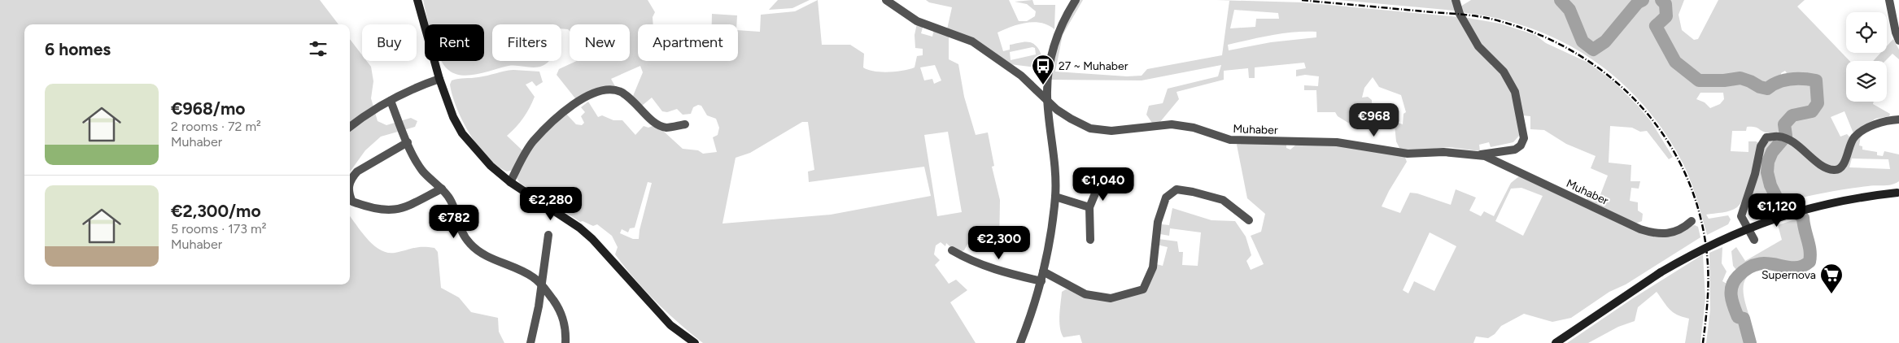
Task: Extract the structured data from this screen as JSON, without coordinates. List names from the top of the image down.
{
  "streets": {
    "street": ["Muhaber"]
  },
  "places": {
    "bus stop": ["27 ~ Muhaber"],
    "supermarket": ["Supernova"]
  },
  "page": {
    "chip": [
      "Buy",
      "Rent",
      "Filters",
      "New",
      "Apartment"
    ],
    "heading": "6 homes",
    "list": [
      {
        "name": "€968/mo",
        "note": "2 rooms · 72 m² · Muhaber"
      },
      {
        "name": "€2,300/mo",
        "note": "5 rooms · 173 m² · Muhaber"
      }
    ],
    "price": [
      "€968",
      "€1,040",
      "€2,280",
      "€1,120",
      "€782",
      "€2,300"
    ]
  }
}
